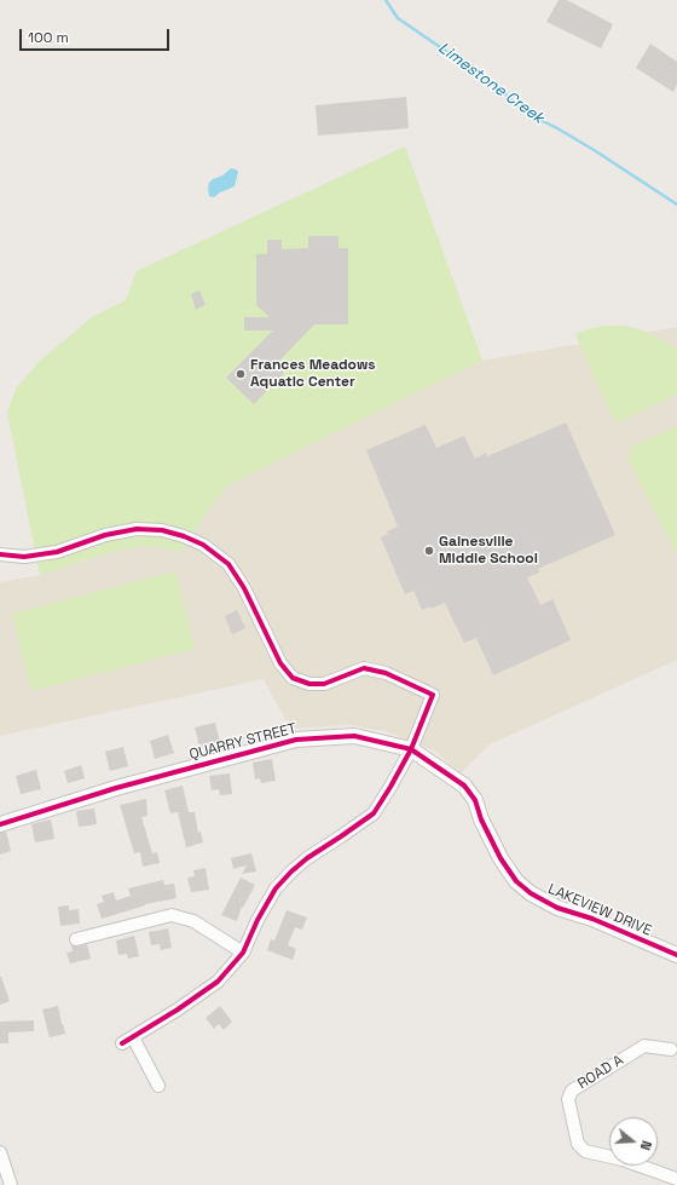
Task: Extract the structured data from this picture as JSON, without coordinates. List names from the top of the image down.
{
  "streets": {
    "street": ["QUARRY STREET", "LAKEVIEW DRIVE", "ROAD A"]
  },
  "crossings": [
    ["QUARRY STREET", "LAKEVIEW DRIVE"]
  ],
  "water": ["Limestone Creek"],
  "places": ["Frances Meadows Aquatic Center", "Gainesville Middle School"],
  "scale_bar": "100 m",
  "north": "right"
}
